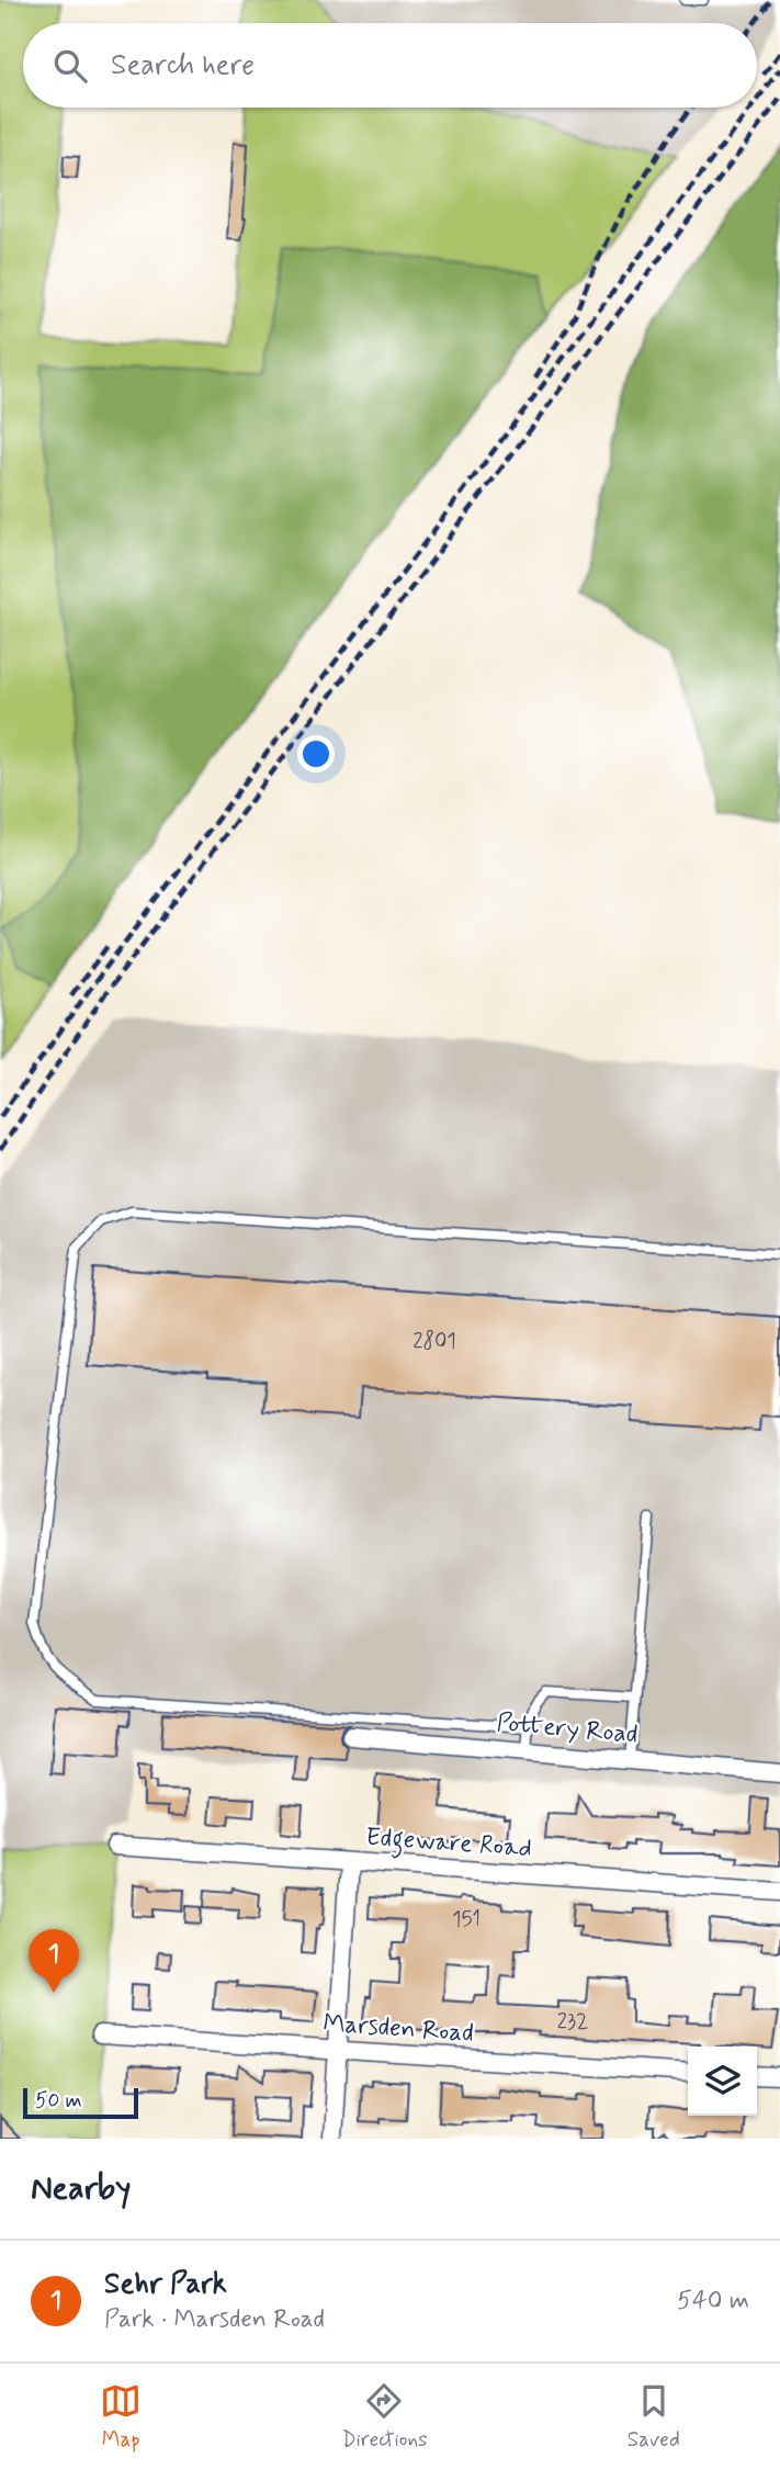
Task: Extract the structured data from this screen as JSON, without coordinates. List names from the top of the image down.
{
  "streets": {
    "street": ["Pottery Road", "Edgeware Road", "Marsden Road"]
  },
  "house_numbers": ["2801", "151", "232"],
  "scale_bar": "50 m",
  "page": {
    "search": "Search here",
    "pins": "1",
    "scale": "50 m",
    "heading": "Nearby",
    "list": [
      {
        "mark": "1",
        "name": "Sehr Park",
        "note": "Park · Marsden Road",
        "value": "540 m"
      }
    ],
    "nav": ["Map", "Directions", "Saved"]
  }
}
